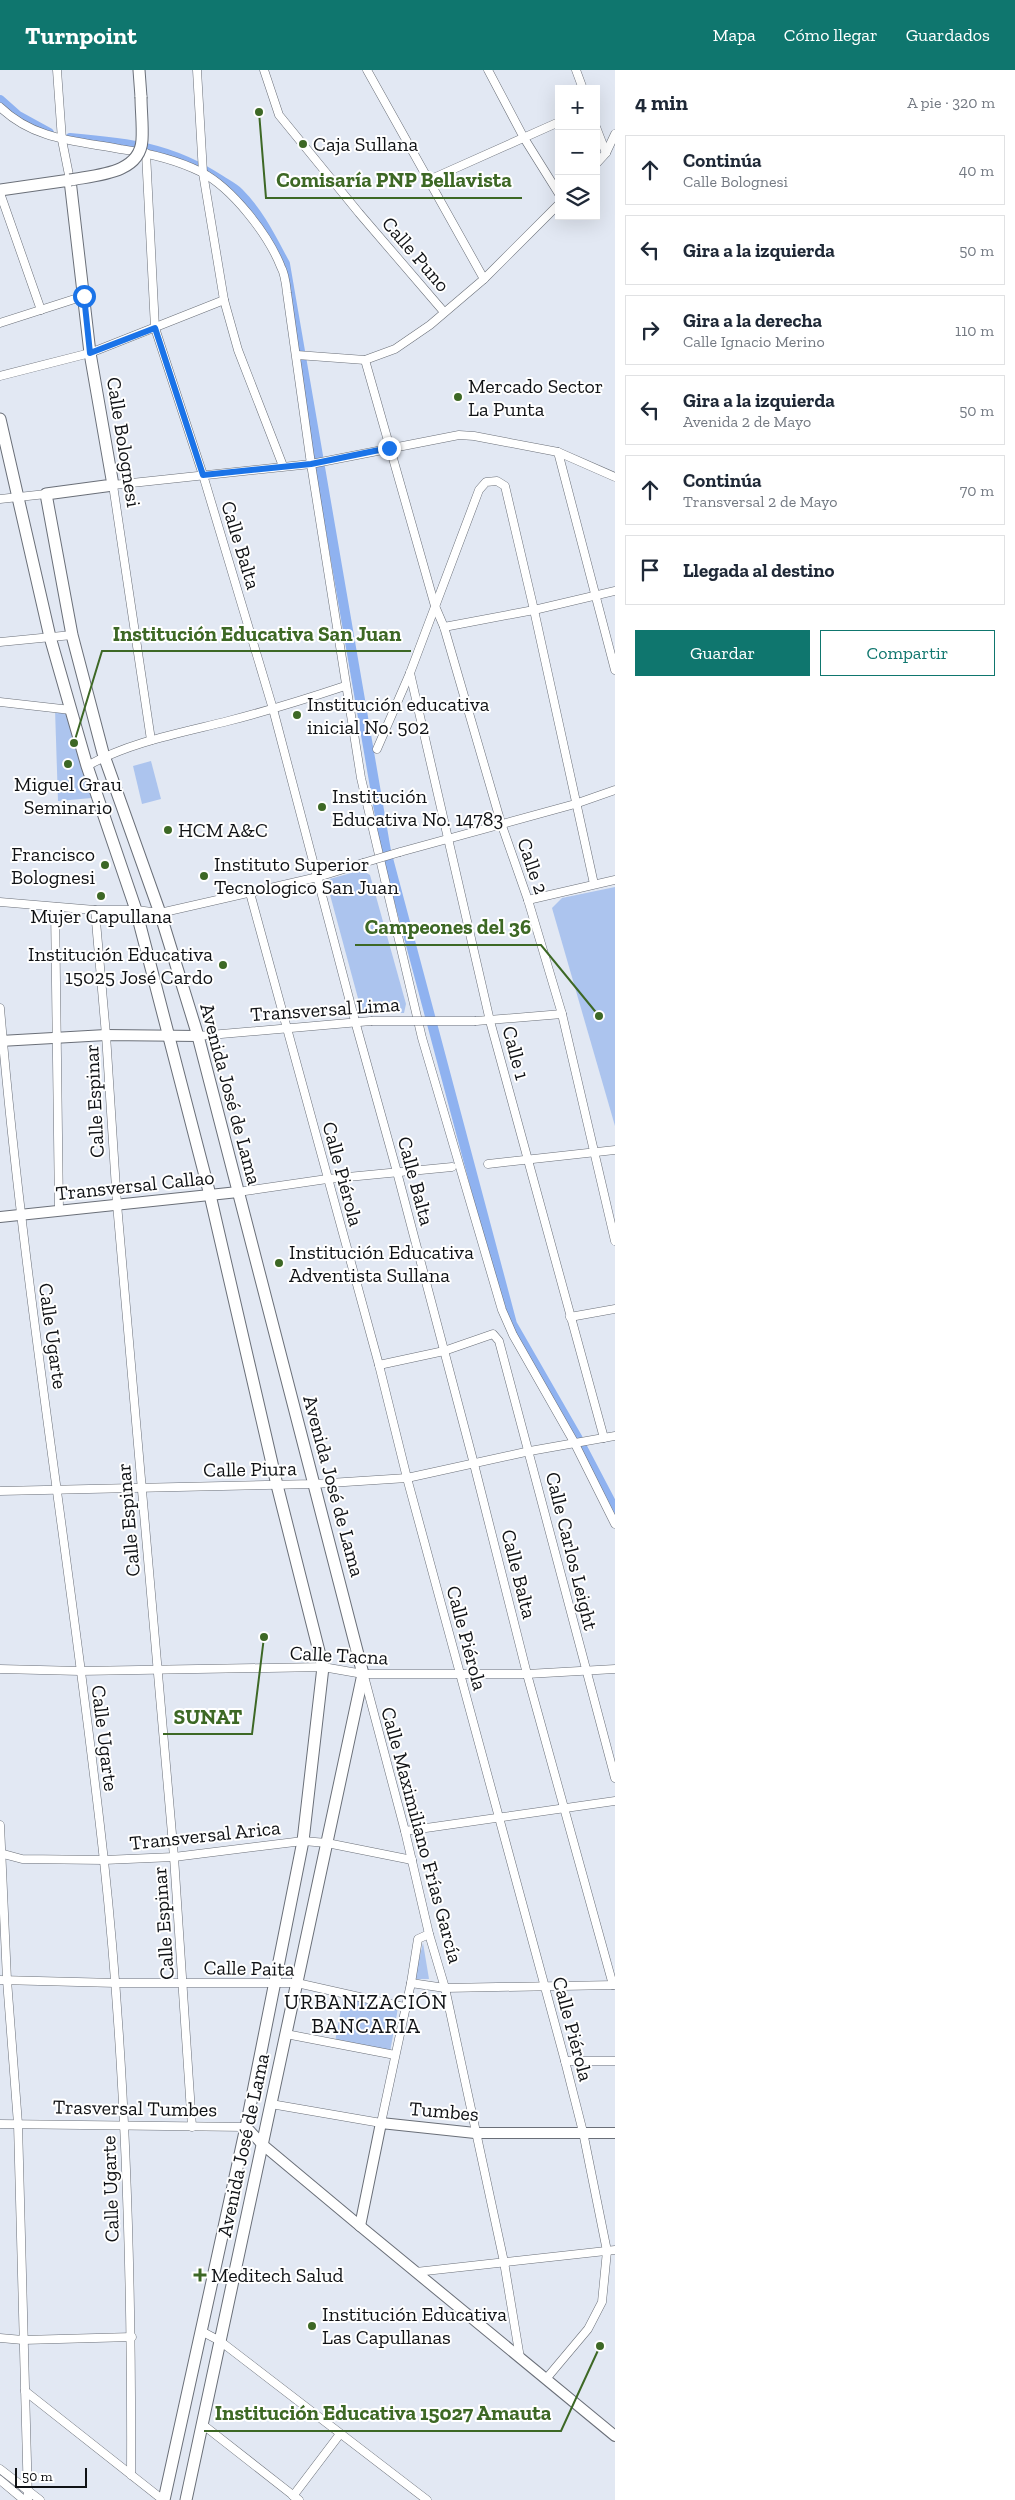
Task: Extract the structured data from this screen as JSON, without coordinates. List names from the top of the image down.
{
  "streets": {
    "main road": ["Calle Bolognesi", "Avenida José de Lama"],
    "street": [
      "Calle Puno",
      "Calle Balta",
      "Calle 2",
      "Transversal Lima",
      "Calle 1",
      "Calle Espinar",
      "Calle Piérola",
      "Transversal Callao",
      "Calle Ugarte",
      "Calle Piura",
      "Calle Carlos Leight",
      "Calle Tacna",
      "Transversal Arica",
      "Calle Maximiliano Frías García",
      "Calle Paita",
      "Trasversal Tumbes",
      "Tumbes"
    ]
  },
  "crossings": [
    ["Calle Balta", "Transversal Lima"],
    ["Calle Balta", "Transversal Callao"],
    ["Calle Balta", "Calle Piura"],
    ["Calle Balta", "Calle Carlos Leight"],
    ["Calle Balta", "Calle Tacna"],
    ["Calle 2", "Transversal Lima"],
    ["Transversal Lima", "Calle 1"],
    ["Transversal Lima", "Avenida José de Lama"],
    ["Transversal Lima", "Calle Espinar"],
    ["Transversal Lima", "Calle Piérola"],
    ["Transversal Lima", "Calle Ugarte"],
    ["Calle 1", "Calle Piura"],
    ["Avenida José de Lama", "Transversal Callao"],
    ["Avenida José de Lama", "Calle Piura"],
    ["Avenida José de Lama", "Calle Tacna"],
    ["Avenida José de Lama", "Transversal Arica"],
    ["Avenida José de Lama", "Calle Maximiliano Frías García"],
    ["Avenida José de Lama", "Calle Paita"],
    ["Avenida José de Lama", "Trasversal Tumbes"],
    ["Avenida José de Lama", "Tumbes"],
    ["Calle Espinar", "Transversal Callao"],
    ["Calle Espinar", "Calle Piura"],
    ["Calle Espinar", "Calle Tacna"],
    ["Calle Espinar", "Transversal Arica"],
    ["Calle Espinar", "Calle Paita"],
    ["Calle Espinar", "Trasversal Tumbes"],
    ["Calle Piérola", "Transversal Callao"],
    ["Calle Piérola", "Calle Piura"],
    ["Calle Piérola", "Calle Tacna"],
    ["Calle Piérola", "Trasversal Tumbes"],
    ["Calle Piérola", "Tumbes"],
    ["Transversal Callao", "Calle Ugarte"],
    ["Calle Ugarte", "Calle Piura"],
    ["Calle Ugarte", "Calle Tacna"],
    ["Calle Ugarte", "Transversal Arica"],
    ["Calle Ugarte", "Calle Paita"],
    ["Calle Ugarte", "Trasversal Tumbes"],
    ["Calle Piura", "Calle Carlos Leight"],
    ["Calle Carlos Leight", "Calle Tacna"],
    ["Calle Tacna", "Calle Maximiliano Frías García"],
    ["Transversal Arica", "Calle Maximiliano Frías García"],
    ["Calle Maximiliano Frías García", "Trasversal Tumbes"],
    ["Calle Maximiliano Frías García", "Tumbes"]
  ],
  "districts": ["URBANIZACIÓN BANCARIA"],
  "places": {
    "other": [
      "Comisaría PNP Bellavista",
      "Caja Sullana",
      "Mercado Sector La Punta",
      "Institución educativa inicial No. 502",
      "Institución Educativa San Juan",
      "Miguel Grau Seminario",
      "Institución Educativa No. 14783",
      "HCM A&C",
      "Francisco Bolognesi",
      "Instituto Superior Tecnologico San Juan",
      "Mujer Capullana",
      "Institución Educativa 15025 José Cardo",
      "Campeones del 36",
      "Institución Educativa Adventista Sullana",
      "SUNAT",
      "Institución Educativa Las Capullanas",
      "Institución Educativa 15027 Amauta"
    ],
    "health": ["Meditech Salud"]
  },
  "scale_bar": "50 m",
  "page": {
    "header": "Turnpoint",
    "nav": ["Mapa", "Cómo llegar", "Guardados"],
    "heading": ["4 min", "A pie · 320 m"],
    "map_buttons": ["+", "−"],
    "list": [
      ["Continúa", "Calle Bolognesi", "40 m"],
      ["Gira a la izquierda", "50 m"],
      ["Gira a la derecha", "Calle Ignacio Merino", "110 m"],
      ["Gira a la izquierda", "Avenida 2 de Mayo", "50 m"],
      ["Continúa", "Transversal 2 de Mayo", "70 m"],
      "Llegada al destino"
    ],
    "buttons": ["Guardar", "Compartir"],
    "scale": "50 m"
  }
}
